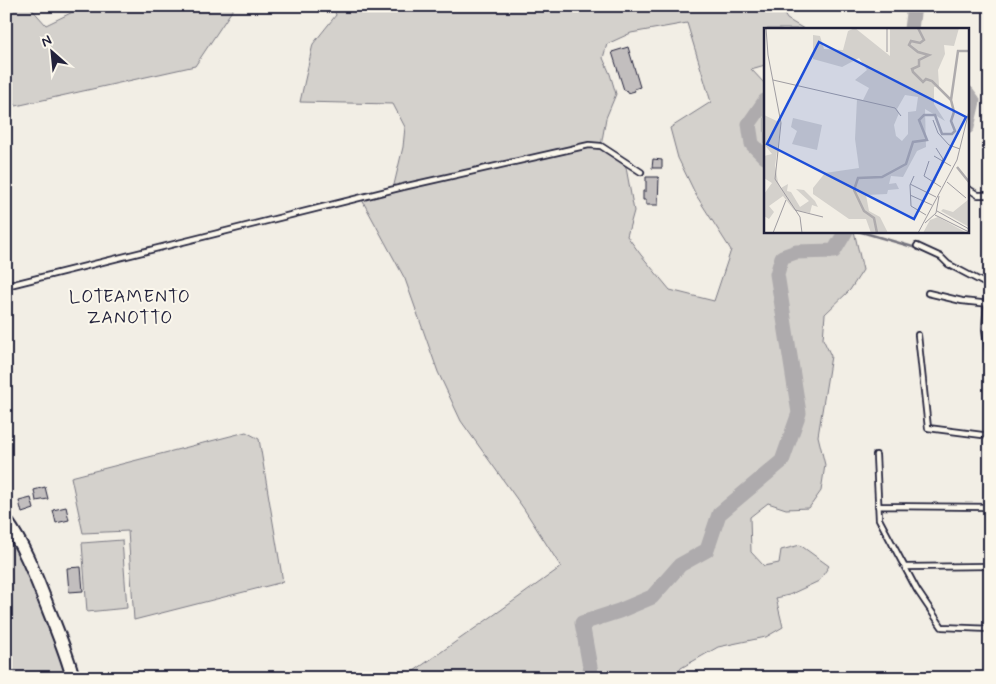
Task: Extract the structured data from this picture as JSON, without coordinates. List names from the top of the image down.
{
  "districts": ["LOTEAMENTO ZANOTTO"],
  "north": "top left"
}
